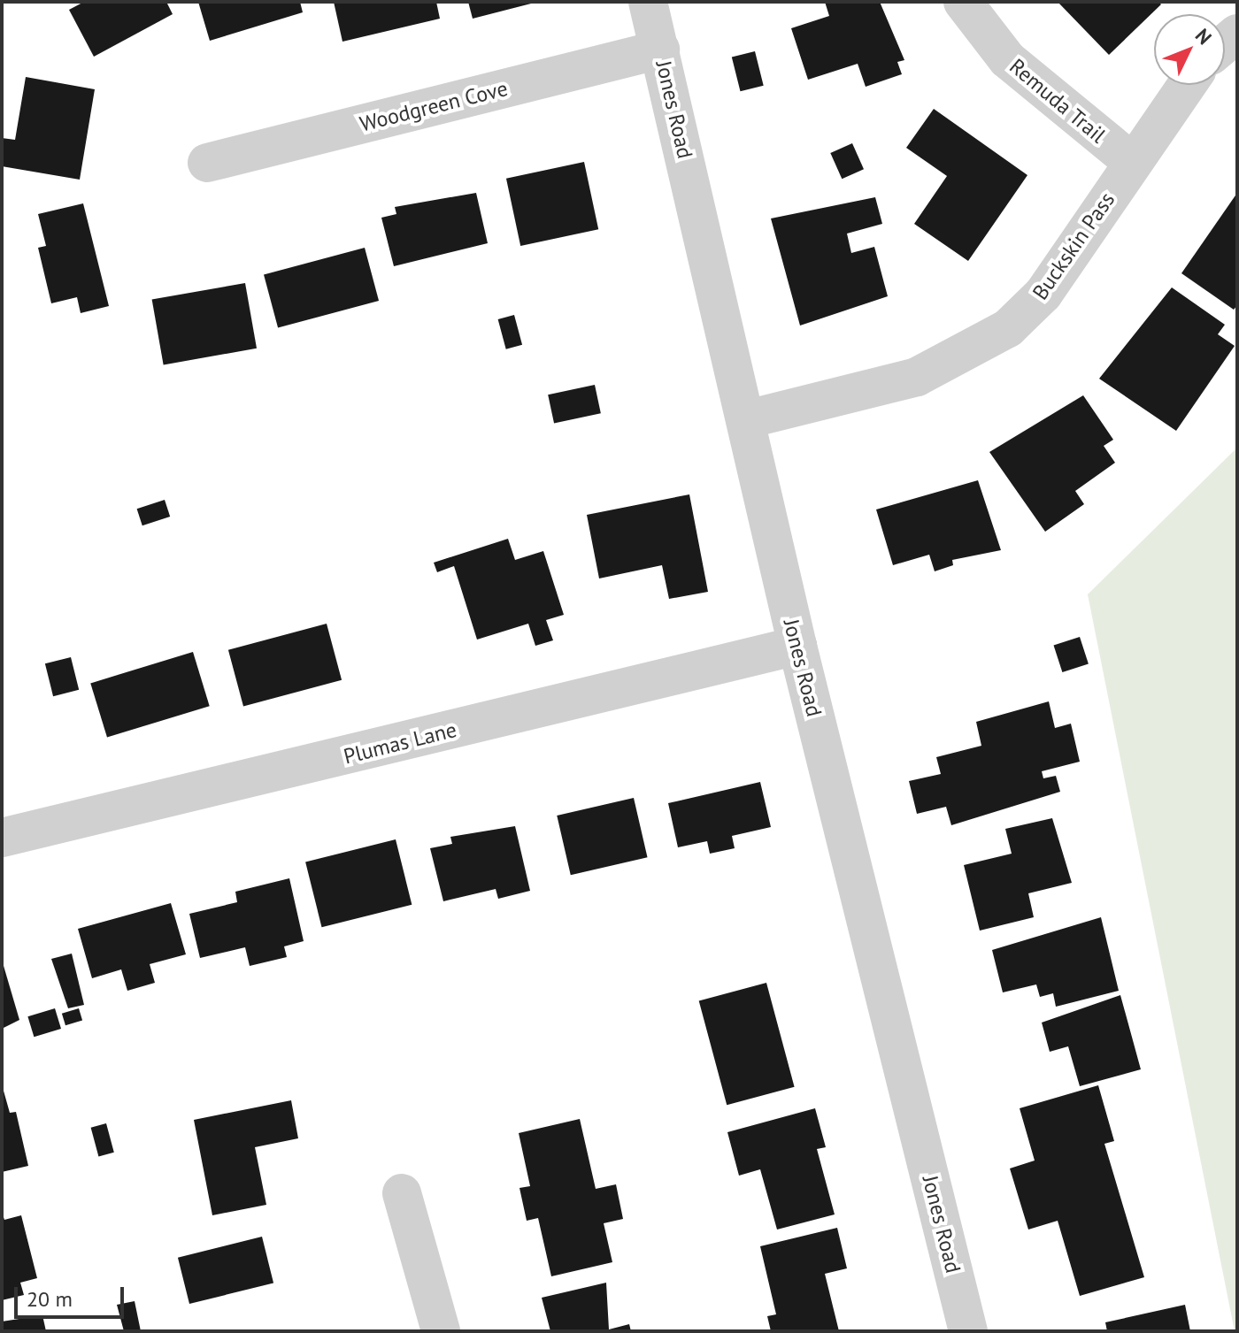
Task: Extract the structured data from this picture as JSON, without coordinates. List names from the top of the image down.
{
  "streets": {
    "street": [
      "Remuda Trail",
      "Woodgreen Cove",
      "Jones Road",
      "Buckskin Pass",
      "Plumas Lane"
    ]
  },
  "crossings": [
    ["Remuda Trail", "Buckskin Pass"],
    ["Woodgreen Cove", "Jones Road"],
    ["Jones Road", "Buckskin Pass"],
    ["Jones Road", "Plumas Lane"]
  ],
  "scale_bar": "20 m",
  "north": "top right"
}
